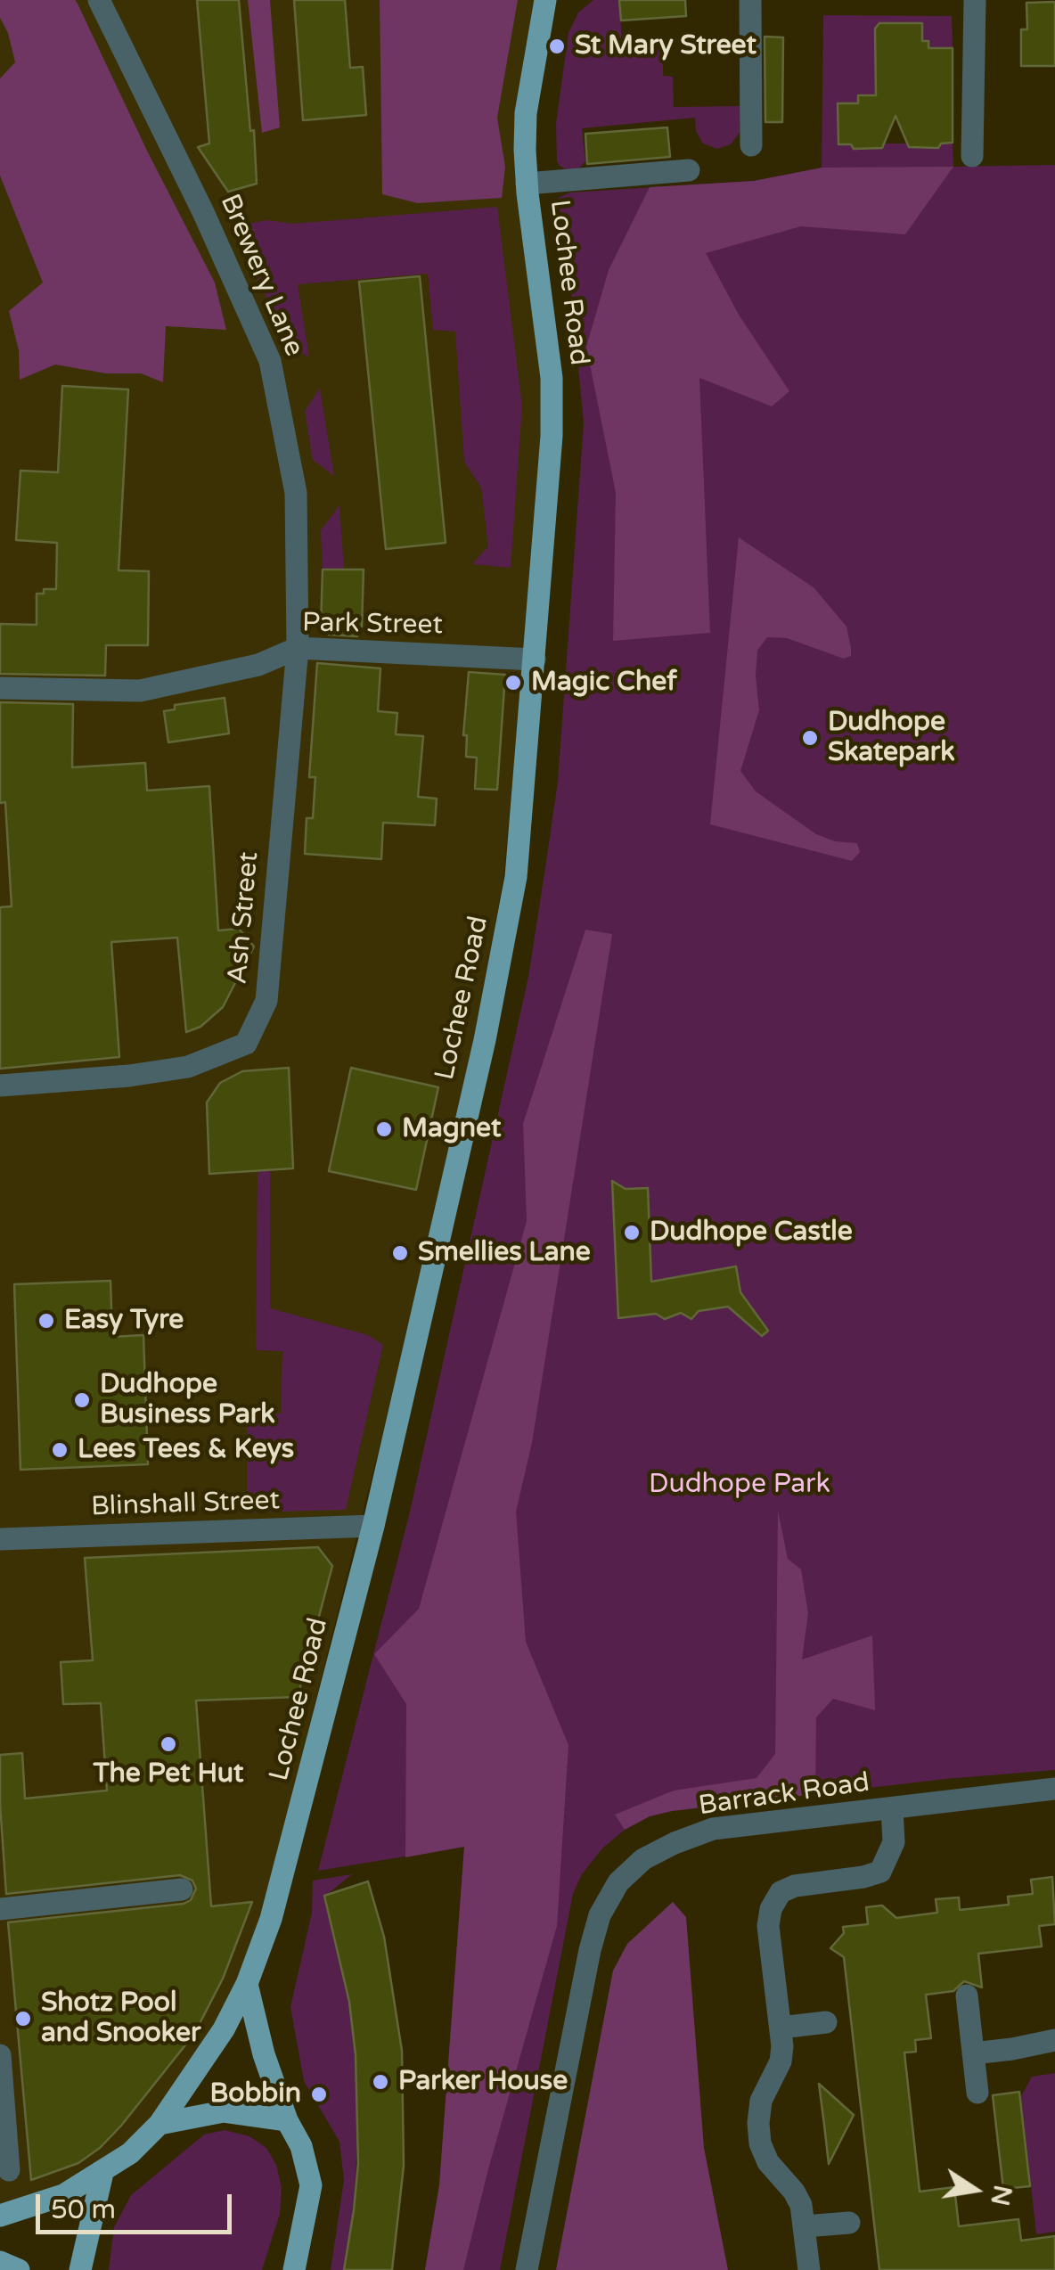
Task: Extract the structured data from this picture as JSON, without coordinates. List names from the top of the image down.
{
  "streets": {
    "main road": ["Lochee Road"],
    "street": [
      "Brewery Lane",
      "Park Street",
      "Ash Street",
      "Blinshall Street",
      "Barrack Road"
    ]
  },
  "crossings": [
    ["Brewery Lane", "Park Street"],
    ["Brewery Lane", "Ash Street"],
    ["Lochee Road", "Park Street"],
    ["Lochee Road", "Blinshall Street"],
    ["Park Street", "Ash Street"]
  ],
  "parks": ["Dudhope Park"],
  "places": [
    "St Mary Street",
    "Magic Chef",
    "Dudhope Skatepark",
    "Magnet",
    "Dudhope Castle",
    "Smellies Lane",
    "Easy Tyre",
    "Dudhope Business Park",
    "Lees Tees & Keys",
    "The Pet Hut",
    "Shotz Pool and Snooker",
    "Parker House",
    "Bobbin"
  ],
  "scale_bar": "50 m",
  "north": "right"
}
